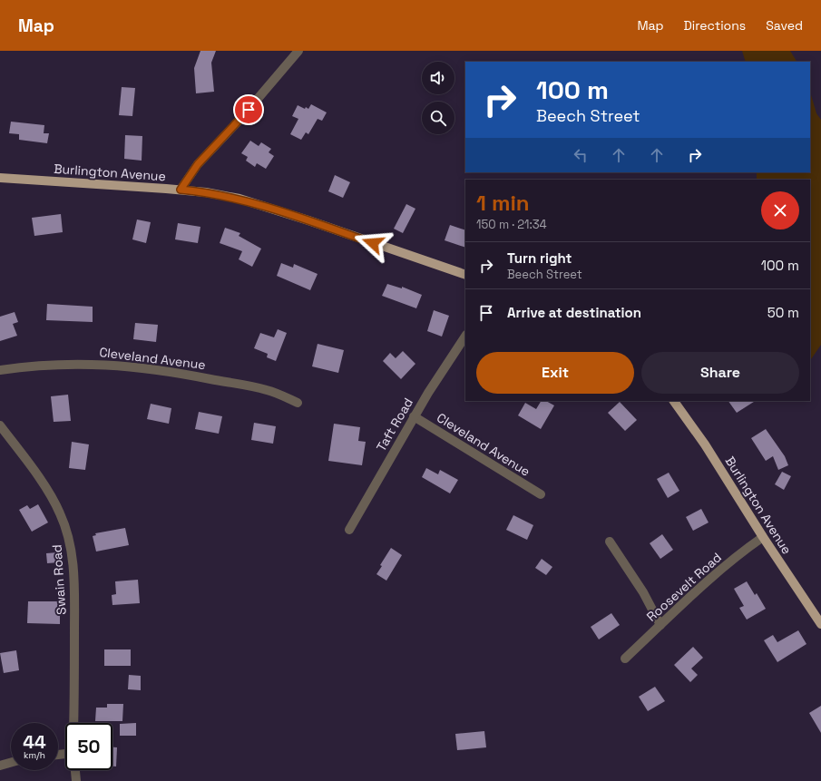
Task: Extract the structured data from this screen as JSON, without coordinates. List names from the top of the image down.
{
  "streets": {
    "main road": ["Burlington Avenue"],
    "street": [
      "Cleveland Avenue",
      "Taft Road",
      "Swain Road",
      "Roosevelt Road"
    ]
  },
  "crossings": [
    ["Burlington Avenue", "Roosevelt Road"],
    ["Cleveland Avenue", "Taft Road"]
  ],
  "page": {
    "header": "Map",
    "nav": ["Map", "Directions", "Saved"],
    "turn": ["100 m", "Beech Street"],
    "heading": ["1 min", "150 m · 21:34"],
    "list": [
      {
        "name": "Turn right",
        "note": "Beech Street",
        "value": "100 m"
      },
      {
        "name": "Arrive at destination",
        "value": "50 m"
      }
    ],
    "buttons": ["Exit", "Share"],
    "speed": "44 km/h",
    "limit": "50"
  }
}
